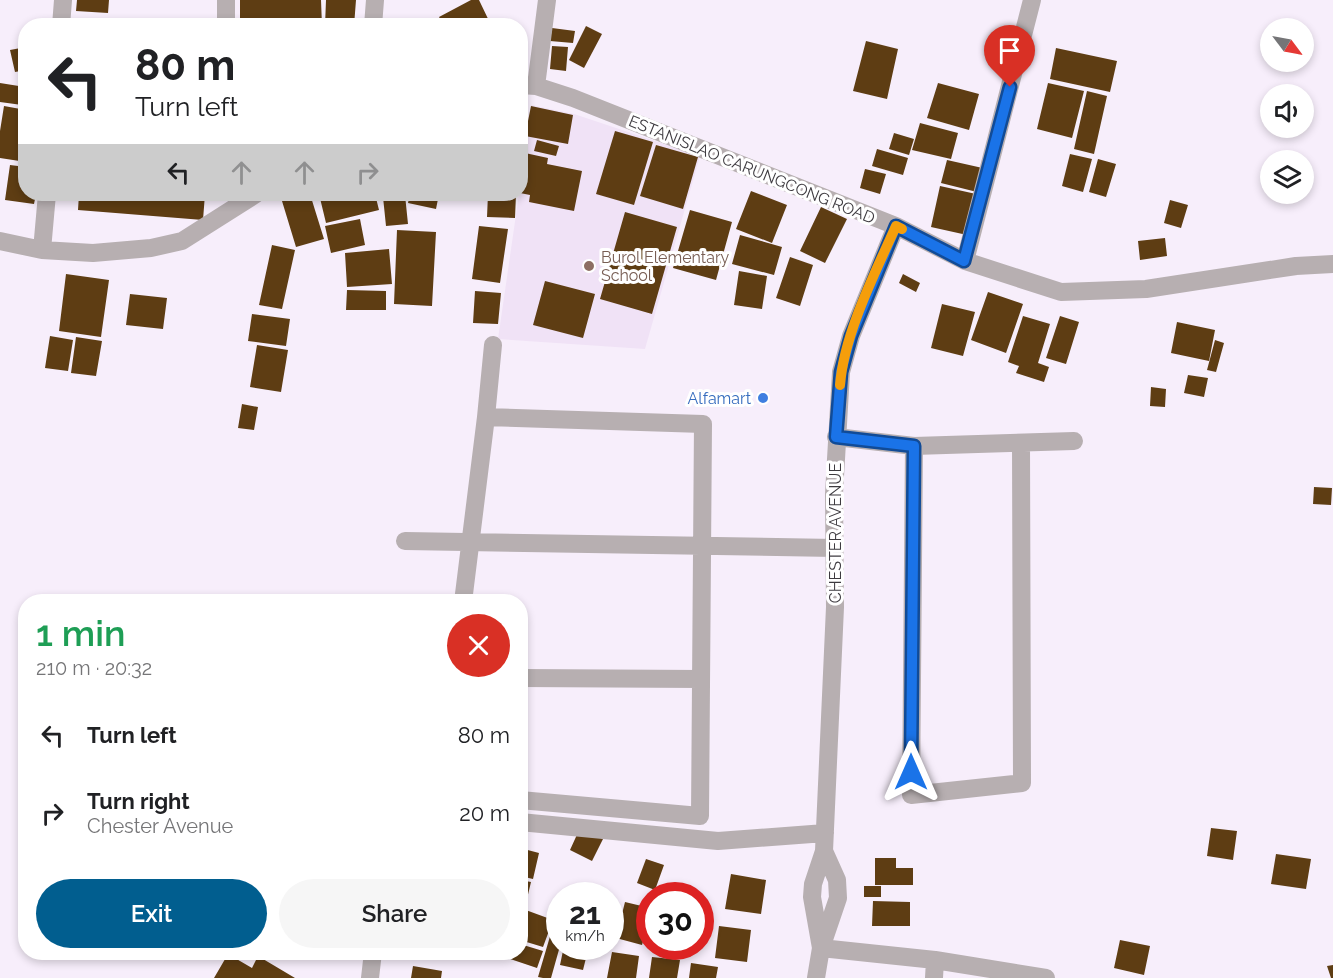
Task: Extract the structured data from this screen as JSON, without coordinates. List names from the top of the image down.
{
  "streets": {
    "street": ["ESTANISLAO CARUNGCONG ROAD", "CHESTER AVENUE"]
  },
  "crossings": [
    ["ESTANISLAO CARUNGCONG ROAD", "CHESTER AVENUE"]
  ],
  "places": ["Burol Elementary School", "Alfamart"],
  "north": "bottom right",
  "page": {
    "turn": ["80 m", "Turn left"],
    "heading": ["1 min", "210 m · 20:32"],
    "list": [
      {
        "name": "Turn left",
        "value": "80 m"
      },
      {
        "name": "Turn right",
        "note": "Chester Avenue",
        "value": "20 m"
      }
    ],
    "buttons": ["Exit", "Share"],
    "speed": "21 km/h",
    "limit": "30"
  }
}
